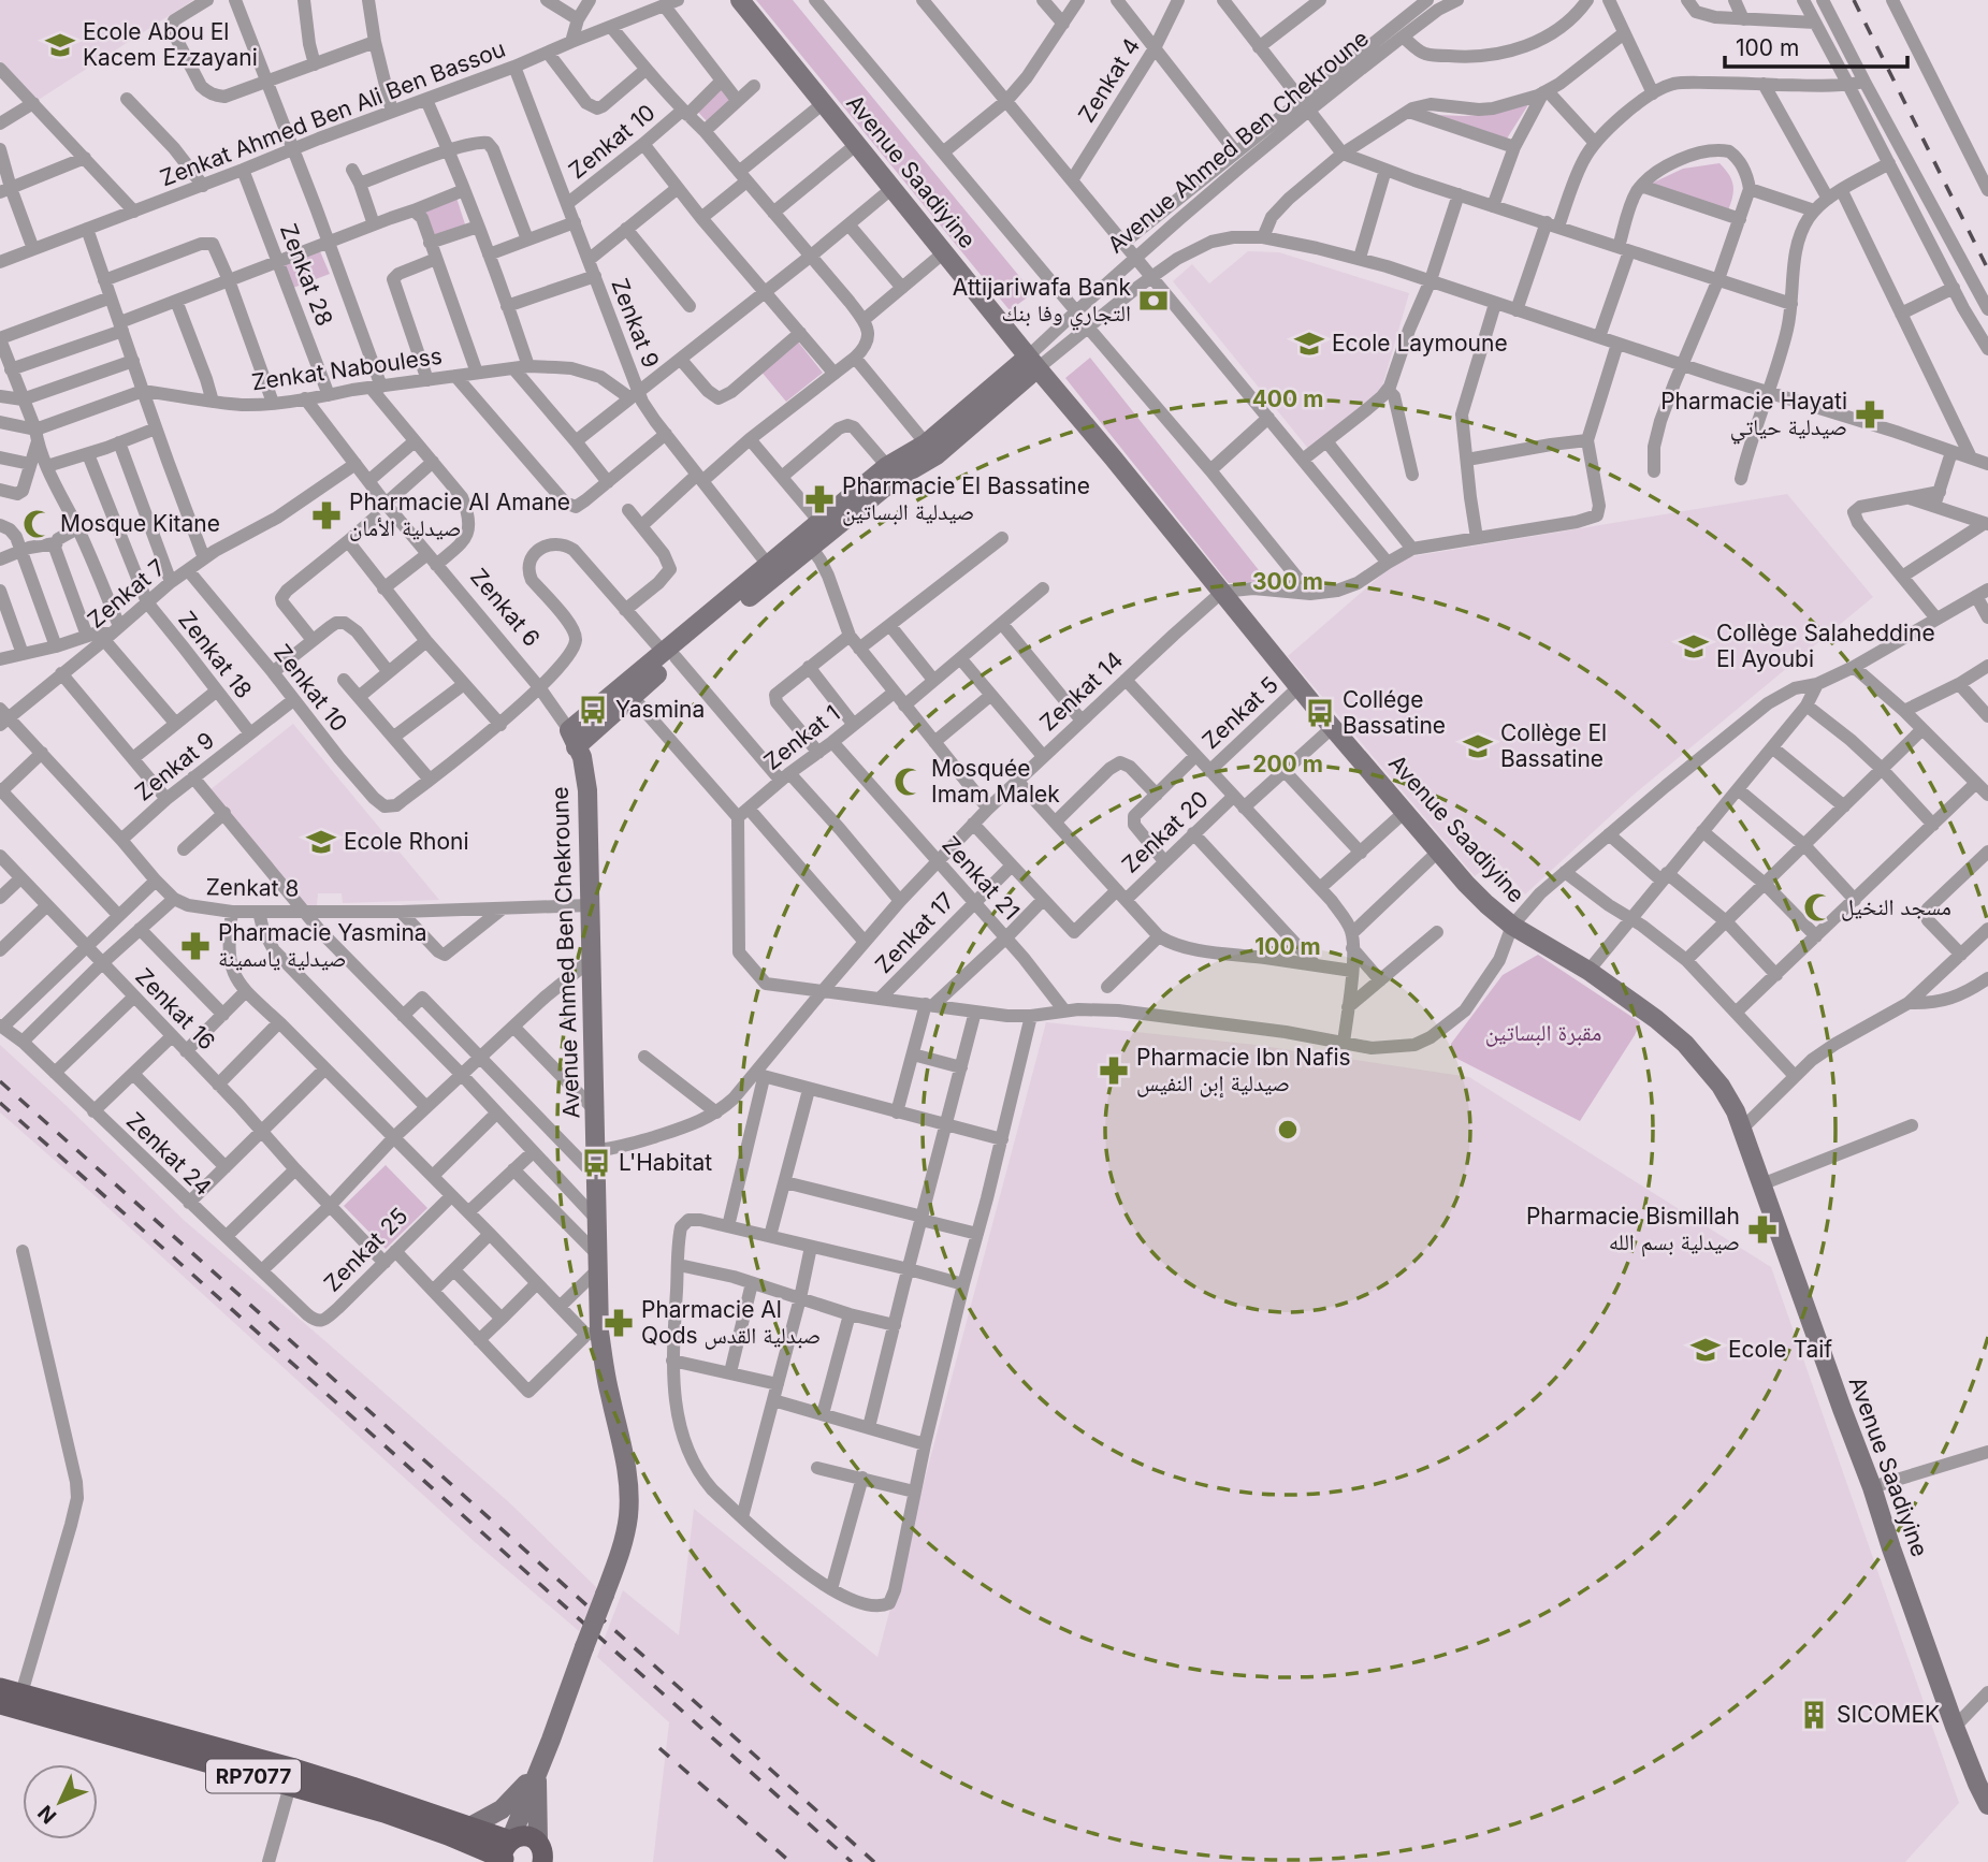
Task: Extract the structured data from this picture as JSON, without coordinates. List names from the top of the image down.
{
  "streets": {
    "main road": ["Avenue Ahmed Ben Chekroune", "Avenue Saadiyine", "RP7077"],
    "street": [
      "Zenkat 4",
      "Zenkat Ahmed Ben Ali Ben Bassou",
      "Zenkat 10",
      "Zenkat 28",
      "Zenkat 9",
      "Zenkat Nabouless",
      "Zenkat 7",
      "Zenkat 6",
      "Zenkat 18",
      "Zenkat 14",
      "Zenkat 5",
      "Zenkat 1",
      "Zenkat 20",
      "Zenkat 21",
      "Zenkat 8",
      "Zenkat 17",
      "Zenkat 16",
      "Zenkat 24",
      "Zenkat 25"
    ]
  },
  "crossings": [
    ["Zenkat Ahmed Ben Ali Ben Bassou", "Zenkat 28"],
    ["Zenkat Ahmed Ben Ali Ben Bassou", "Zenkat 9"],
    ["Zenkat 10", "Zenkat 9"],
    ["Zenkat 10", "Zenkat 7"],
    ["Avenue Ahmed Ben Chekroune", "Avenue Saadiyine"],
    ["Avenue Ahmed Ben Chekroune", "Zenkat 9"],
    ["Avenue Ahmed Ben Chekroune", "Zenkat 6"],
    ["Avenue Ahmed Ben Chekroune", "Zenkat 14"],
    ["Avenue Ahmed Ben Chekroune", "Zenkat 8"],
    ["Avenue Ahmed Ben Chekroune", "RP7077"],
    ["Avenue Saadiyine", "Zenkat 14"],
    ["Avenue Saadiyine", "Zenkat 5"],
    ["Zenkat 28", "Zenkat Nabouless"],
    ["Zenkat 9", "Zenkat Nabouless"],
    ["Zenkat 9", "Zenkat 18"],
    ["Zenkat 9", "Zenkat 8"],
    ["Zenkat Nabouless", "Zenkat 6"],
    ["Zenkat 7", "Zenkat 6"],
    ["Zenkat 7", "Zenkat 18"],
    ["Zenkat 7", "Zenkat 8"],
    ["Zenkat 14", "Zenkat 21"],
    ["Zenkat 1", "Zenkat 21"],
    ["Zenkat 21", "Zenkat 17"],
    ["Zenkat 16", "Zenkat 25"],
    ["Zenkat 24", "Zenkat 25"]
  ],
  "parks": ["مقبرة البساتين"],
  "places": {
    "school or university": [
      "Ecole Abou El Kacem Ezzayani",
      "Ecole Laymoune",
      "Collège Salaheddine El Ayoubi",
      "Collège El Bassatine",
      "Ecole Rhoni",
      "Ecole Taif"
    ],
    "bank": ["Attijariwafa Bank التجاري وفا بنك"],
    "pharmacy": [
      "Pharmacie Hayati صيدلية حياتي",
      "Pharmacie El Bassatine صيدلية البساتين",
      "Pharmacie Al Amane صيدلية الأمان",
      "Pharmacie Yasmina صيدلية ياسمينة",
      "Pharmacie Ibn Nafis صيدلية إبن النفيس",
      "Pharmacie Bismillah صيدلية بسم الله",
      "Pharmacie Al Qods صبدلية القدس"
    ],
    "mosque": ["Mosque Kitane", "Mosquée Imam Malek", "مسجد النخيل"],
    "bus stop": ["Yasmina", "Collége Bassatine", "L'Habitat"],
    "building": ["SICOMEK"]
  },
  "scale_bar": "100 m",
  "north": "bottom left",
  "rings": [
    "400 m",
    "300 m",
    "200 m",
    "100 m"
  ]
}
